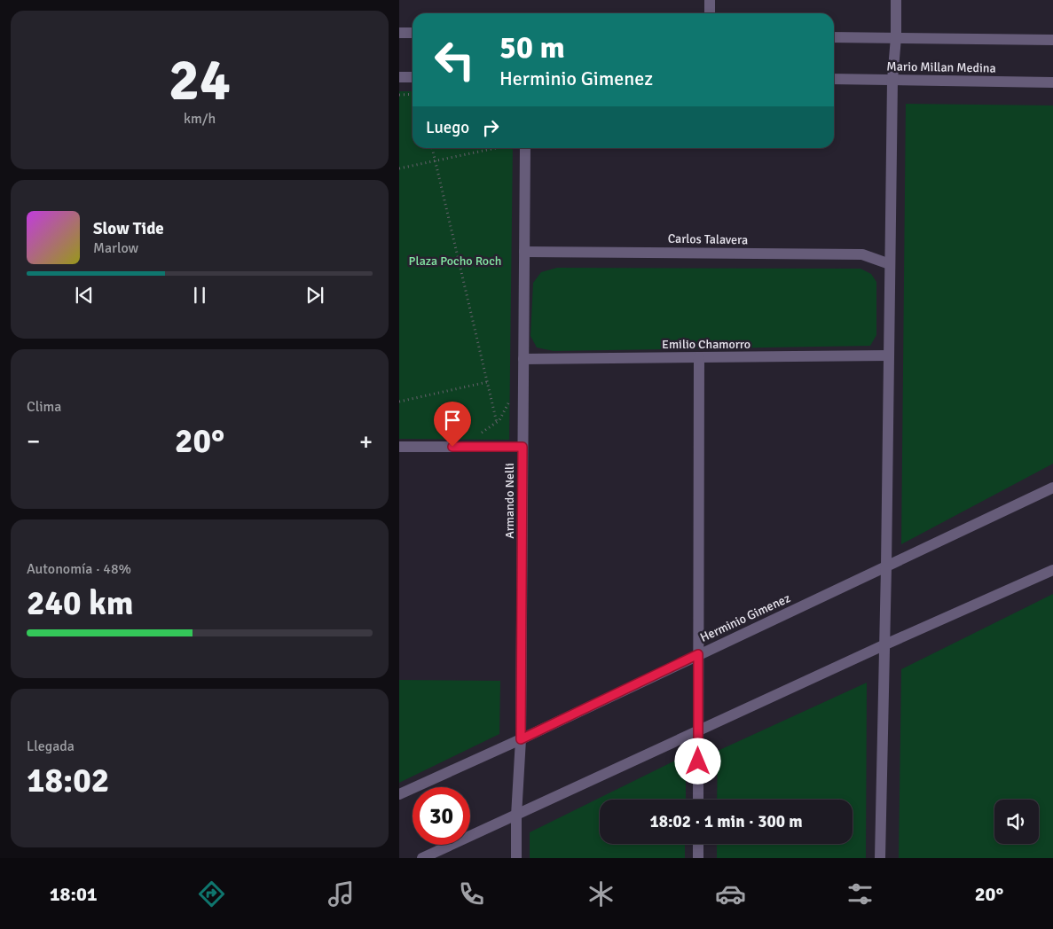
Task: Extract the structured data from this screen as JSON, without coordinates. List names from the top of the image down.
{
  "streets": {
    "street": [
      "Mario Millan Medina",
      "Carlos Talavera",
      "Emilio Chamorro",
      "Armando Nelli",
      "Herminio Gimenez"
    ]
  },
  "crossings": [
    ["Carlos Talavera", "Armando Nelli"],
    ["Emilio Chamorro", "Armando Nelli"],
    ["Armando Nelli", "Herminio Gimenez"]
  ],
  "parks": ["Plaza Pocho Roch"],
  "page": {
    "tile": [
      ["24", "km/h"],
      "Clima",
      ["Autonomía · 48%", "240 km"],
      ["Llegada", "18:02"]
    ],
    "turn": ["50 m", "Herminio Gimenez"],
    "then": "Luego",
    "song": ["Slow Tide", "Marlow"],
    "heat": ["−", "20°", "+"],
    "limit": "30",
    "trip": "18:02 · 1 min · 300 m",
    "tabs": ["18:01", "20°"]
  }
}
